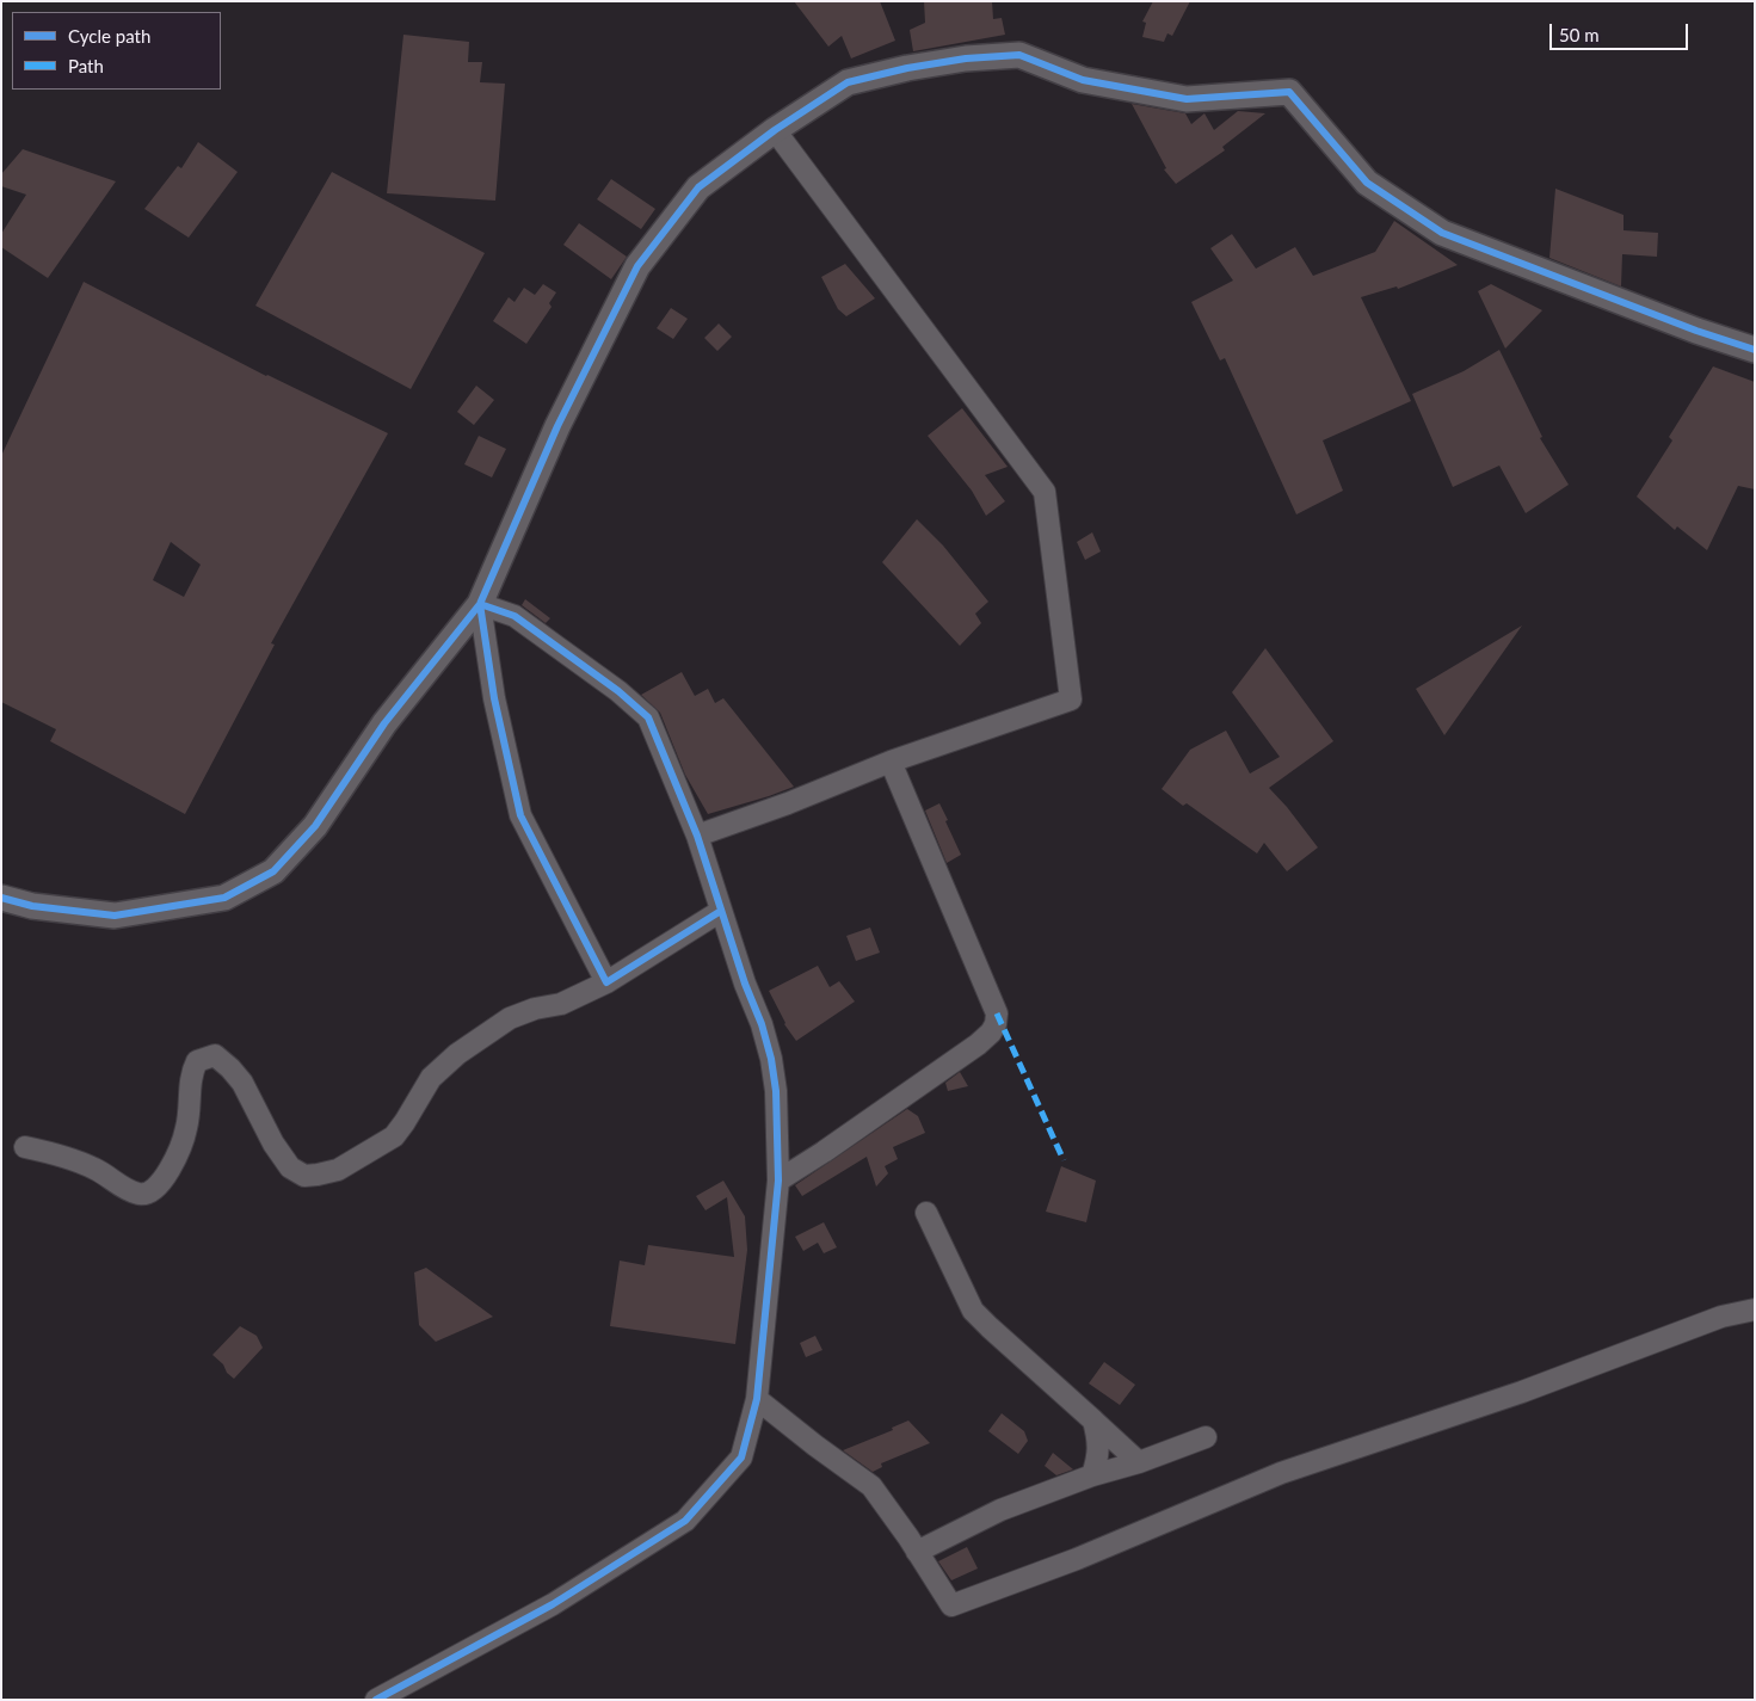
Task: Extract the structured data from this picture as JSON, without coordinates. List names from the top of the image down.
{
  "legend": ["Cycle path", "Path"],
  "scale_bar": "50 m"
}
